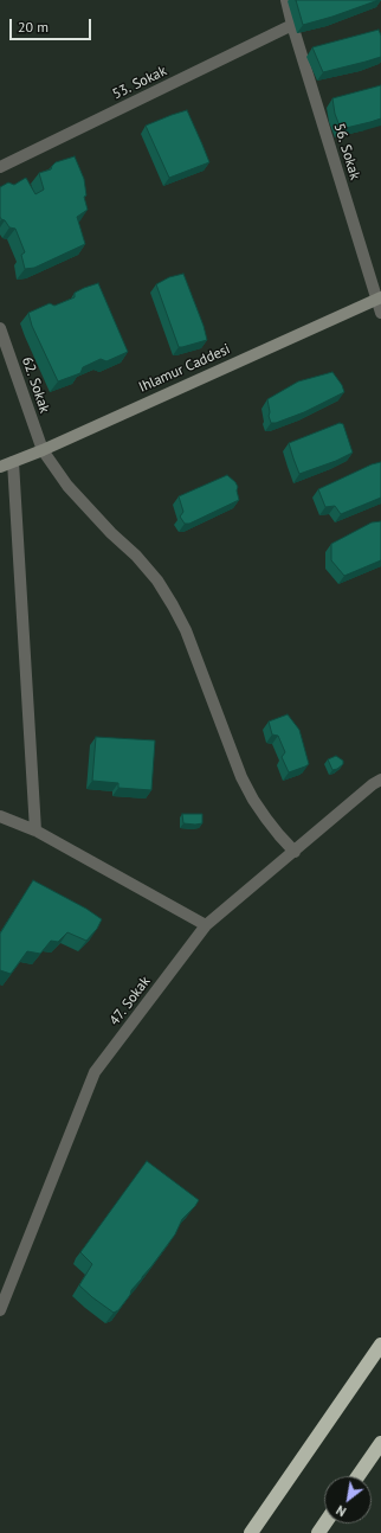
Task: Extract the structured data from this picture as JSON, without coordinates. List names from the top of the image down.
{
  "streets": {
    "street": [
      "53. Sokak",
      "56. Sokak",
      "Ihlamur Caddesi",
      "62. Sokak",
      "47. Sokak"
    ]
  },
  "crossings": [
    ["53. Sokak", "56. Sokak"],
    ["56. Sokak", "Ihlamur Caddesi"],
    ["Ihlamur Caddesi", "62. Sokak"],
    ["62. Sokak", "47. Sokak"]
  ],
  "scale_bar": "20 m",
  "north": "bottom left"
}
